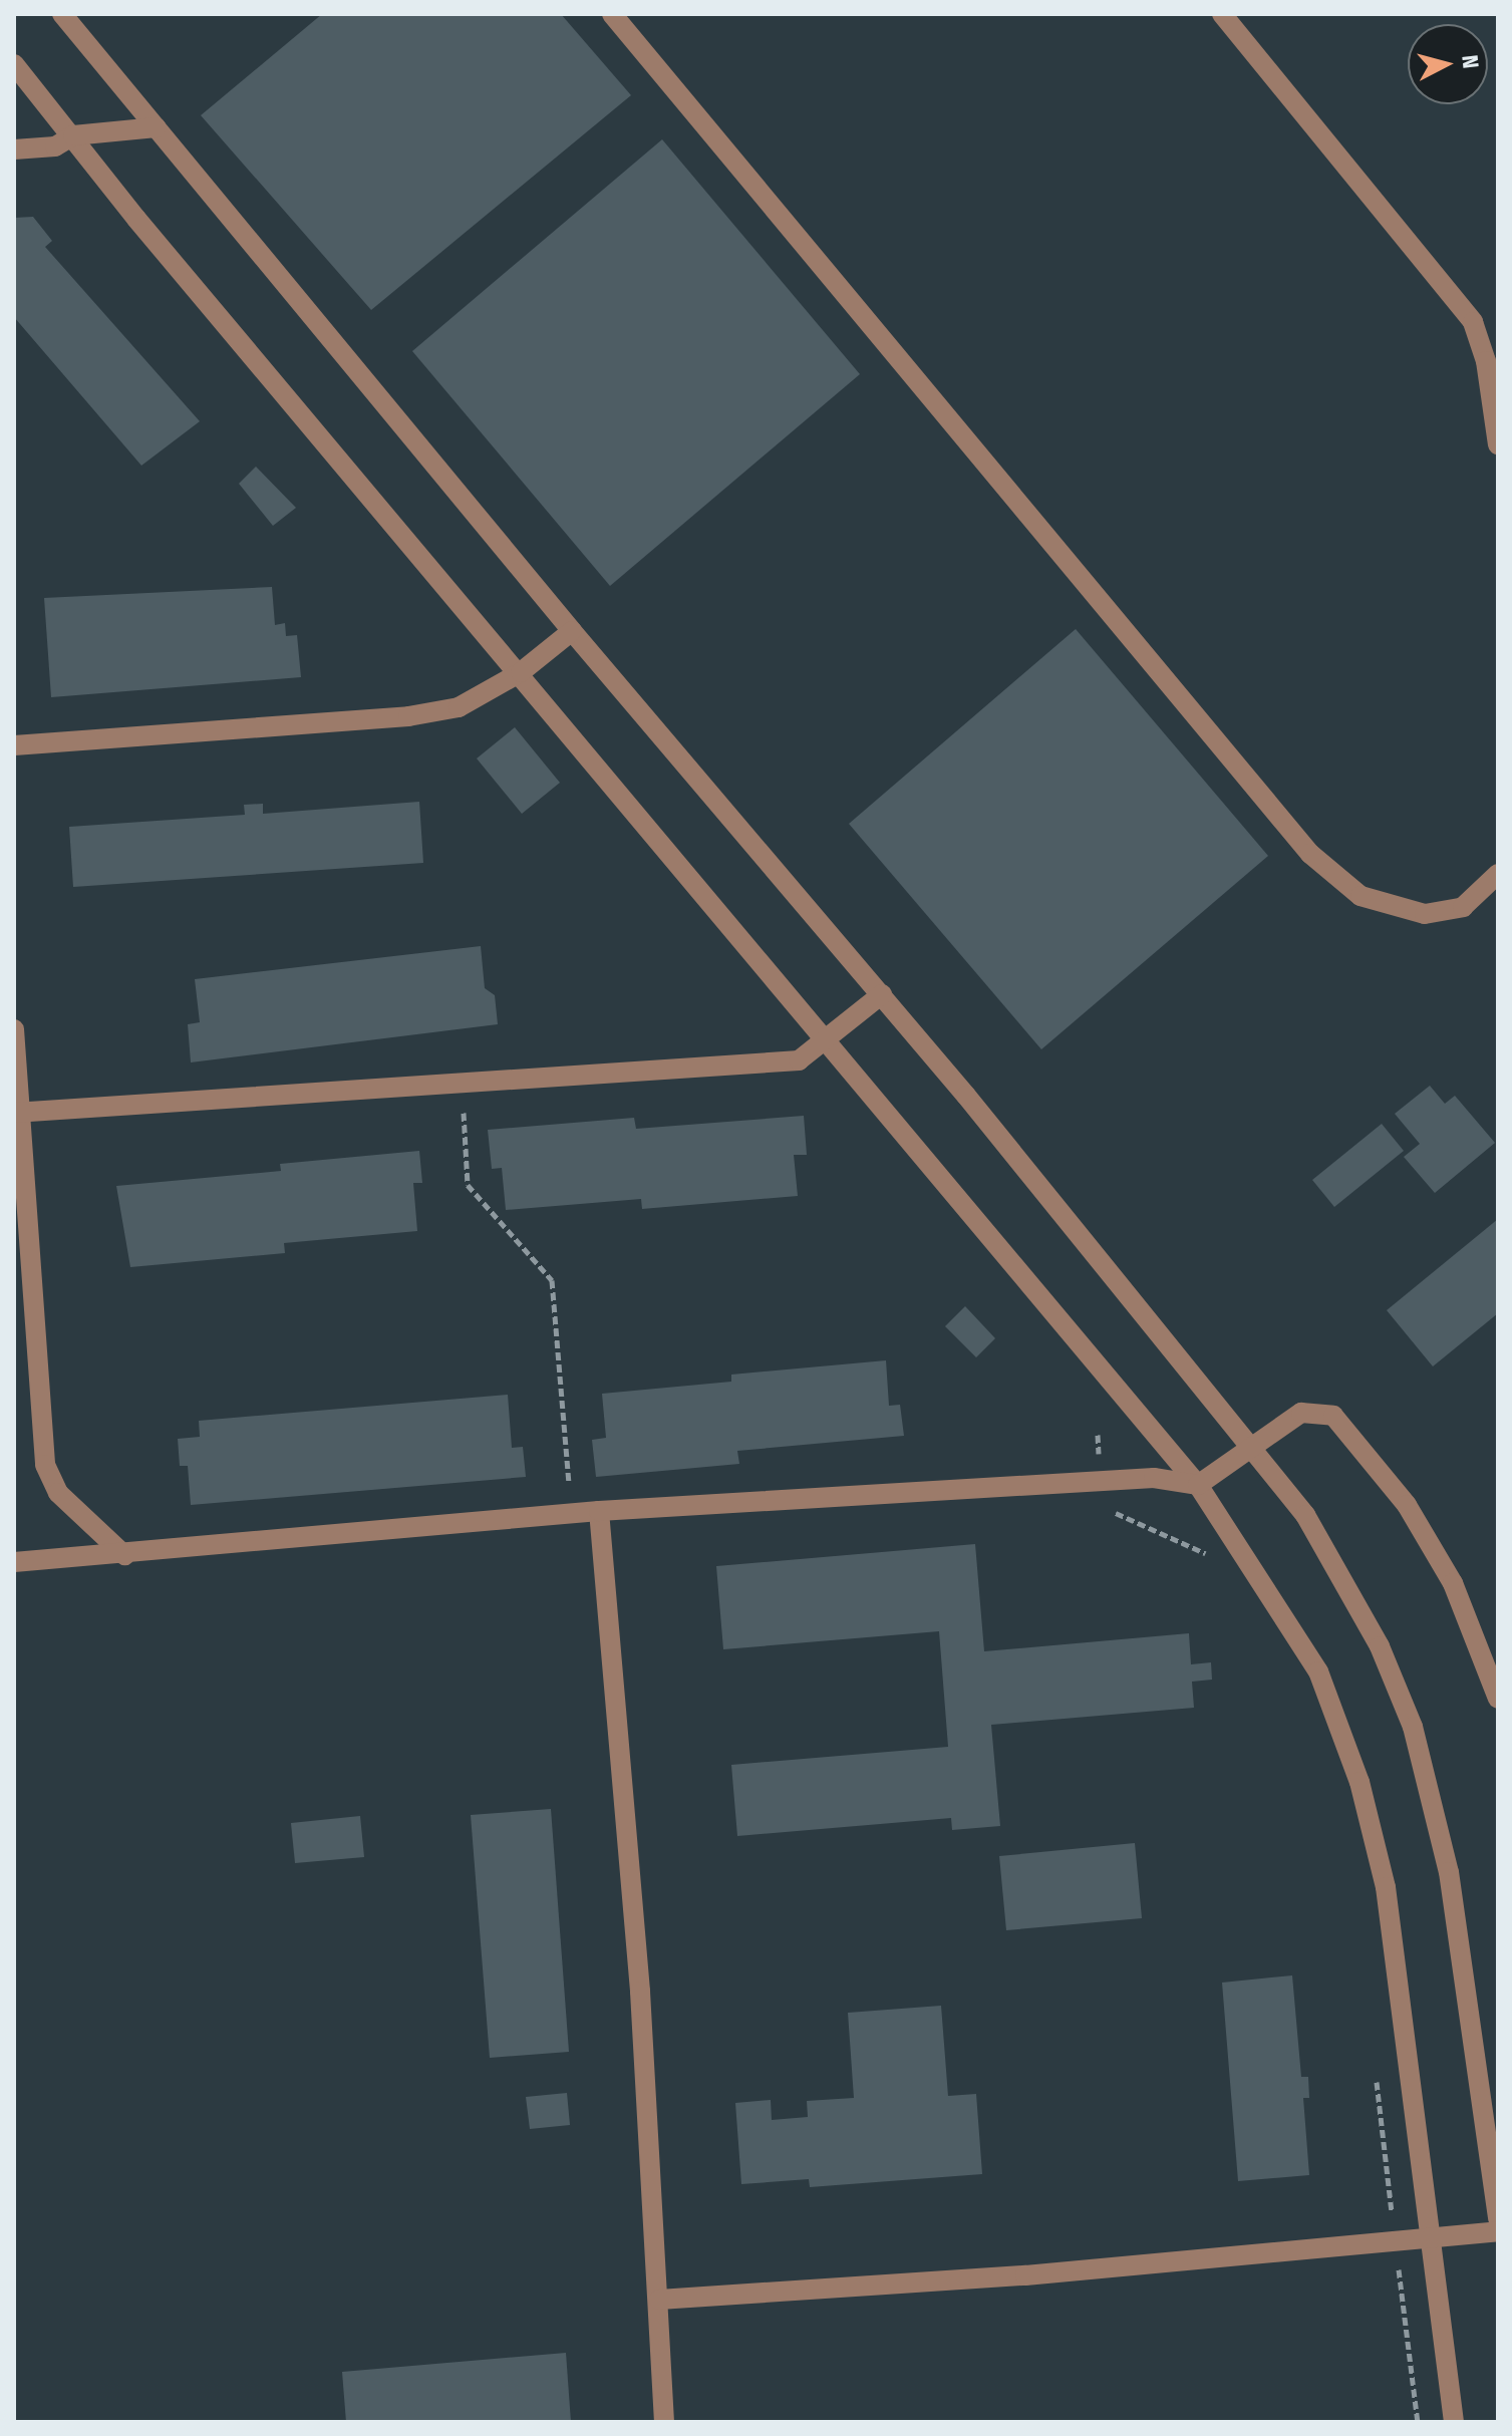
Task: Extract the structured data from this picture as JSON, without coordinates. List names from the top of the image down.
{
  "north": "right"
}
